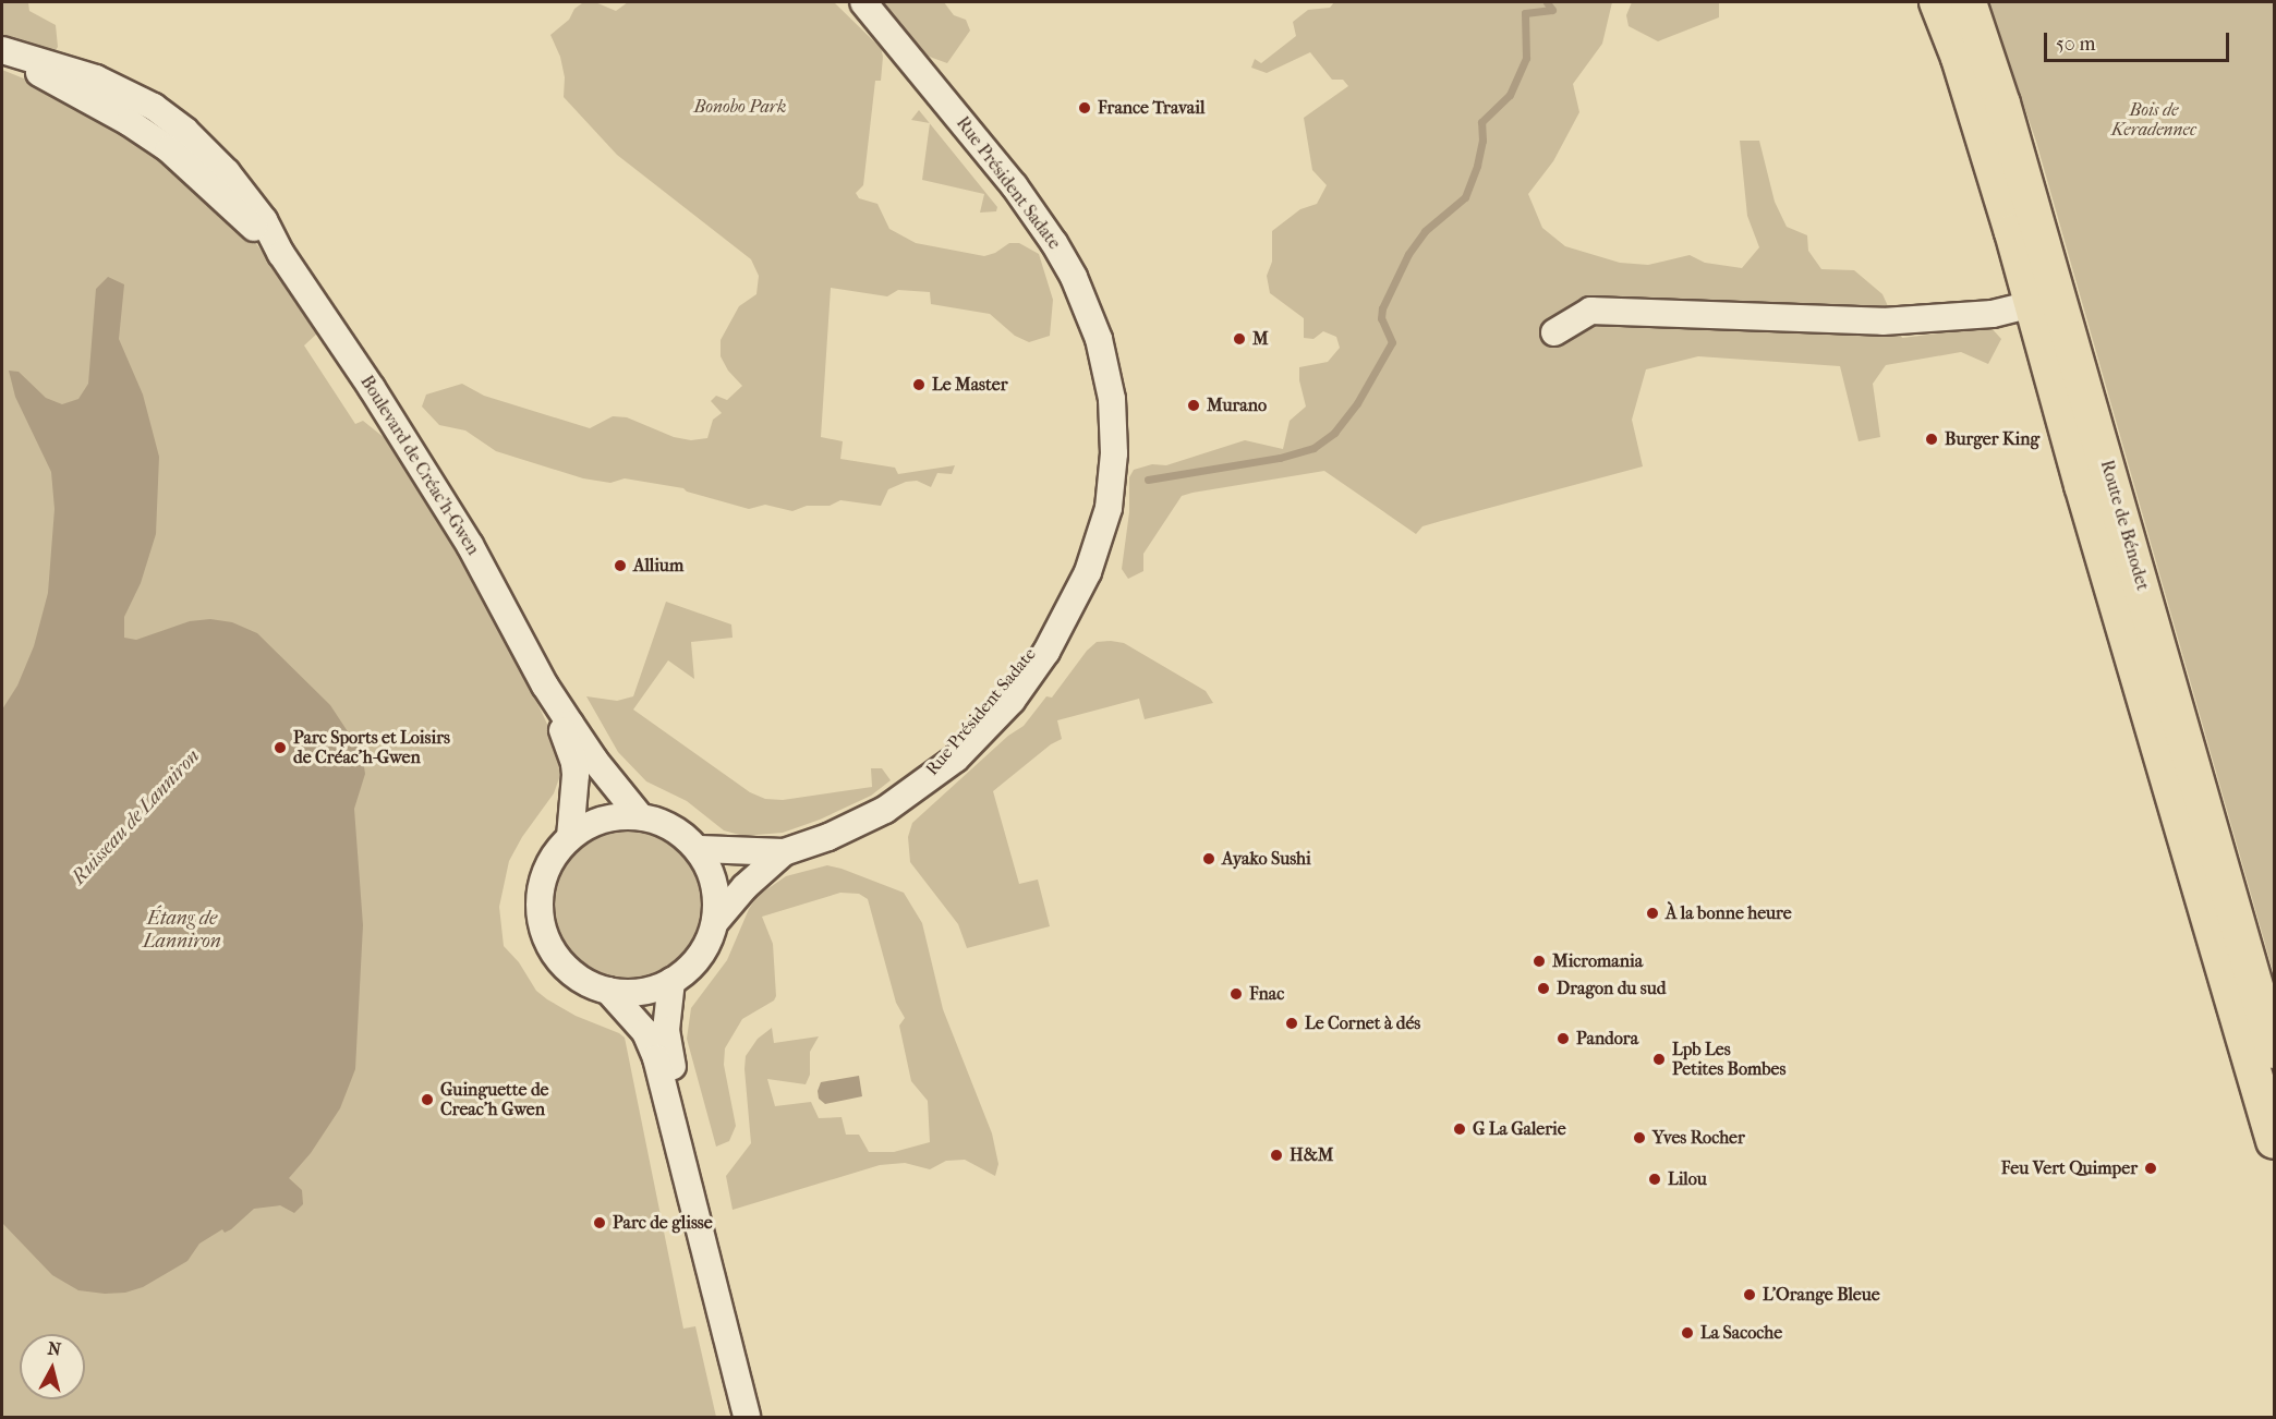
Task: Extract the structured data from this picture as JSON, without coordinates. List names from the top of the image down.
{
  "streets": {
    "main road": ["Route de Bénodet"],
    "street": ["Rue Président Sadate", "Boulevard de Créac'h-Gwen"]
  },
  "water": ["Ruisseau de Lanniron", "Étang de Lanniron"],
  "parks": ["Bonobo Park", "Bois de Keradennec"],
  "places": [
    "France Travail",
    "M",
    "Le Master",
    "Murano",
    "Burger King",
    "Allium",
    "Parc Sports et Loisirs de Créac'h-Gwen",
    "Ayako Sushi",
    "À la bonne heure",
    "Micromania",
    "Dragon du sud",
    "Fnac",
    "Le Cornet à dés",
    "Pandora",
    "Lpb Les Petites Bombes",
    "Guinguette de Creac'h Gwen",
    "G La Galerie",
    "Yves Rocher",
    "H&M",
    "Feu Vert Quimper",
    "Lilou",
    "Parc de glisse",
    "L'Orange Bleue",
    "La Sacoche"
  ],
  "scale_bar": "50 m",
  "north": "top"
}
